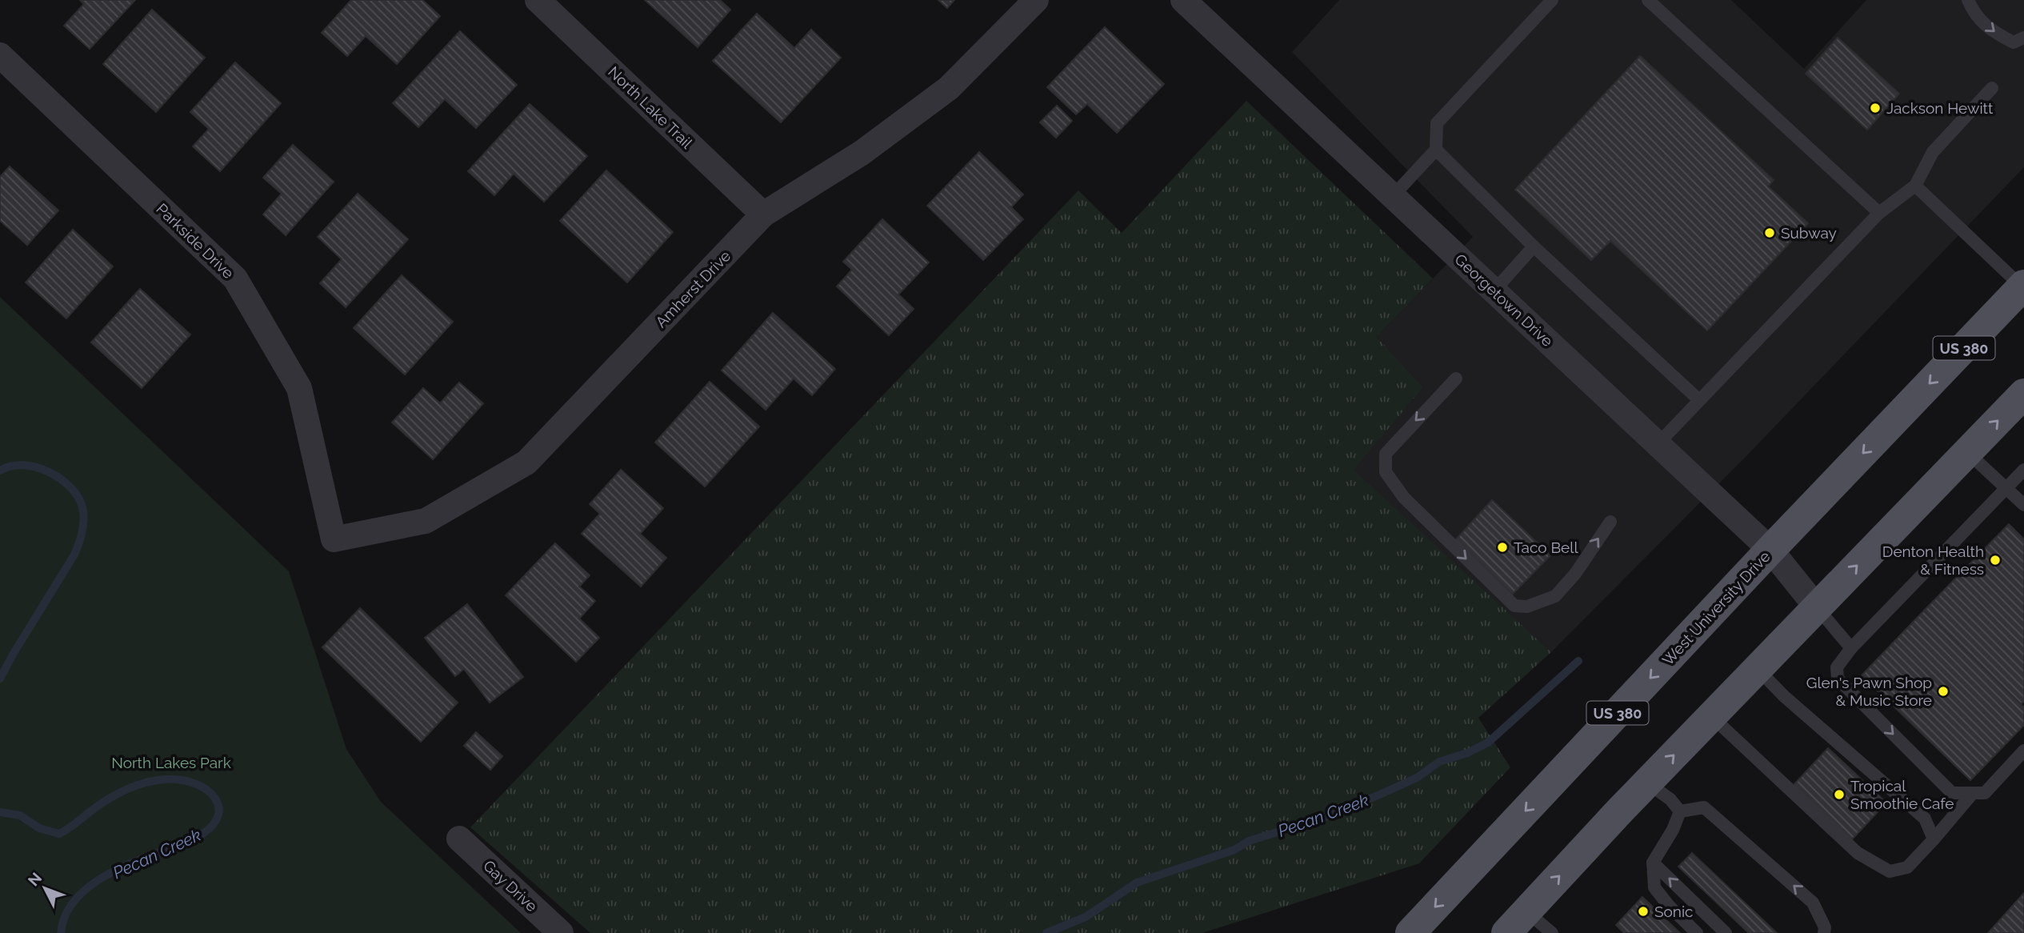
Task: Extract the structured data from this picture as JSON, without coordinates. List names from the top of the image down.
{
  "streets": {
    "main road": ["US 380", "West University Drive"],
    "street": [
      "North Lake Trail",
      "Parkside Drive",
      "Amherst Drive",
      "Georgetown Drive",
      "Gay Drive"
    ]
  },
  "crossings": [
    ["North Lake Trail", "Amherst Drive"],
    ["Parkside Drive", "Amherst Drive"],
    ["Georgetown Drive", "West University Drive"]
  ],
  "water": ["Pecan Creek"],
  "parks": ["North Lakes Park"],
  "places": [
    "Jackson Hewitt",
    "Subway",
    "Taco Bell",
    "Denton Health & Fitness",
    "Glen's Pawn Shop & Music Store",
    "Tropical Smoothie Cafe",
    "Sonic"
  ],
  "north": "top left"
}
